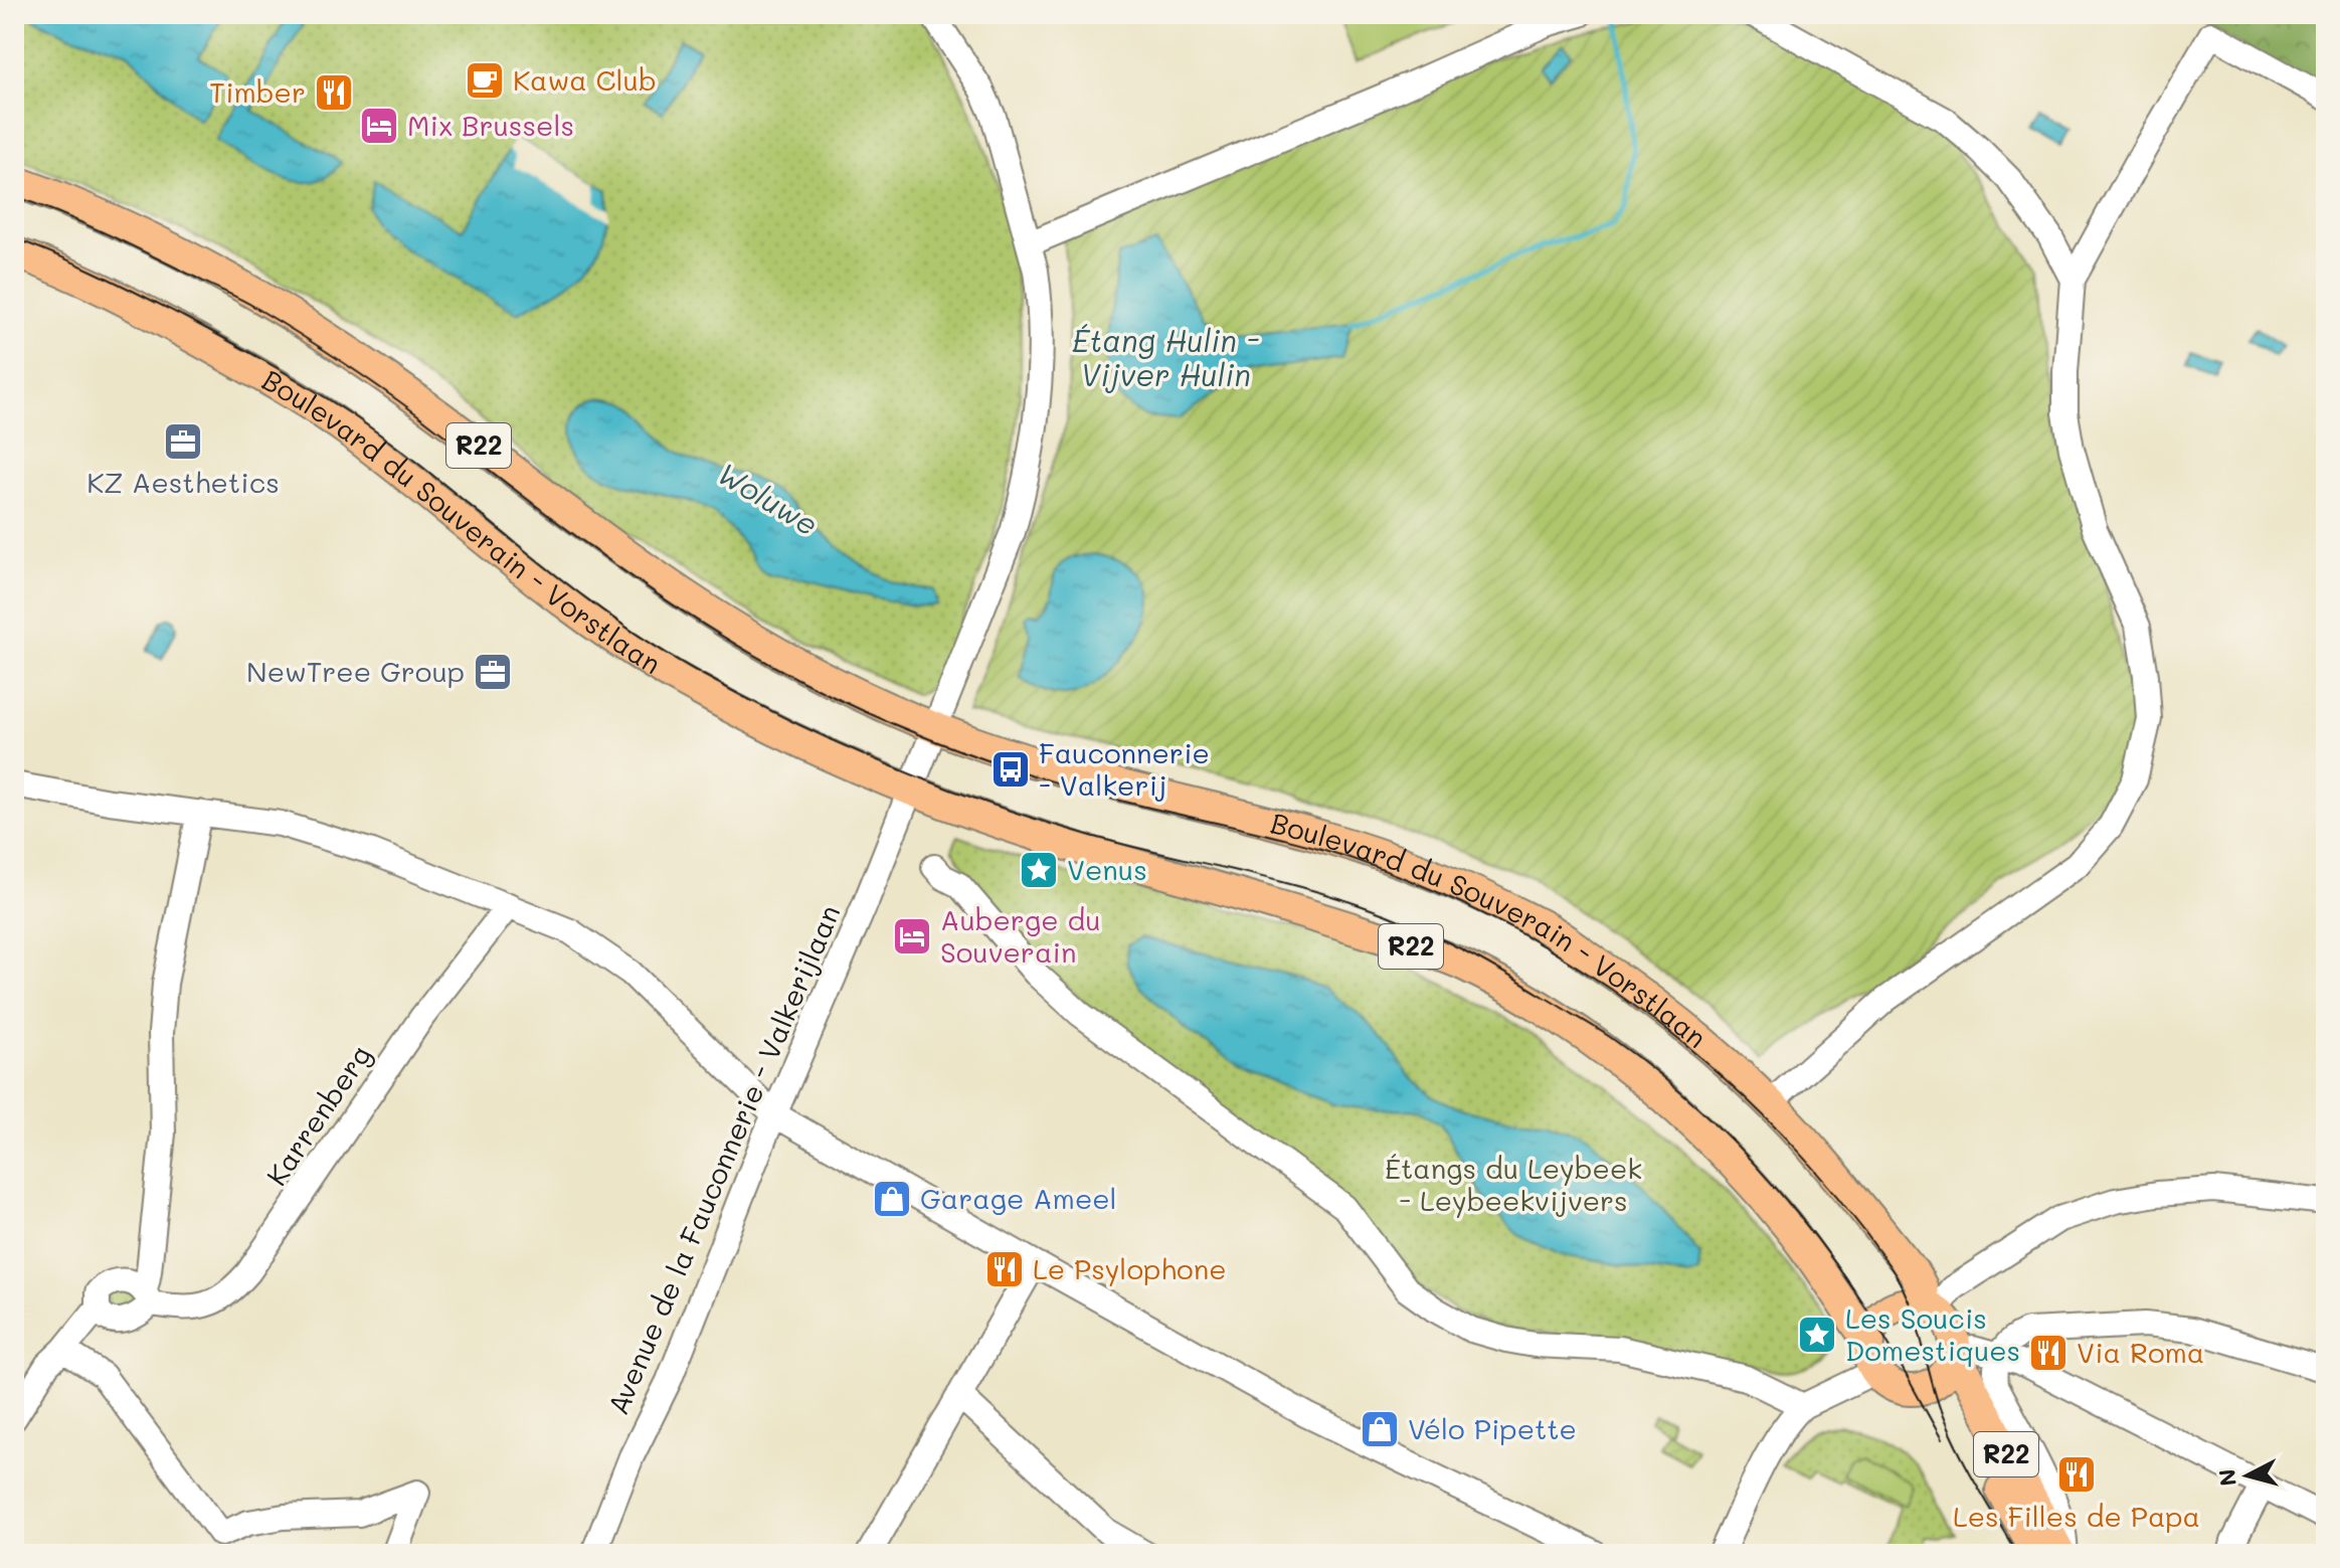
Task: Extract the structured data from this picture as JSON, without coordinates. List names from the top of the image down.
{
  "streets": {
    "main road": ["R22", "Boulevard du Souverain - Vorstlaan"],
    "street": ["Karrenberg", "Avenue de la Fauconnerie - Valkerijlaan"]
  },
  "crossings": [
    ["R22", "Boulevard du Souverain - Vorstlaan"],
    ["Boulevard du Souverain - Vorstlaan", "Avenue de la Fauconnerie - Valkerijlaan"]
  ],
  "water": ["Étang Hulin - Vijver Hulin", "Woluwe"],
  "parks": ["Étangs du Leybeek - Leybeekvijvers"],
  "places": {
    "cafe": ["Kawa Club"],
    "restaurant": [
      "Timber",
      "Le Psylophone",
      "Via Roma",
      "Les Filles de Papa"
    ],
    "hotel": ["Mix Brussels", "Auberge du Souverain"],
    "office": ["KZ Aesthetics", "NewTree Group"],
    "bus stop": ["Fauconnerie - Valkerij"],
    "place": ["Venus", "Les Soucis Domestiques"],
    "shop": ["Garage Ameel", "Vélo Pipette"]
  },
  "north": "left"
}
